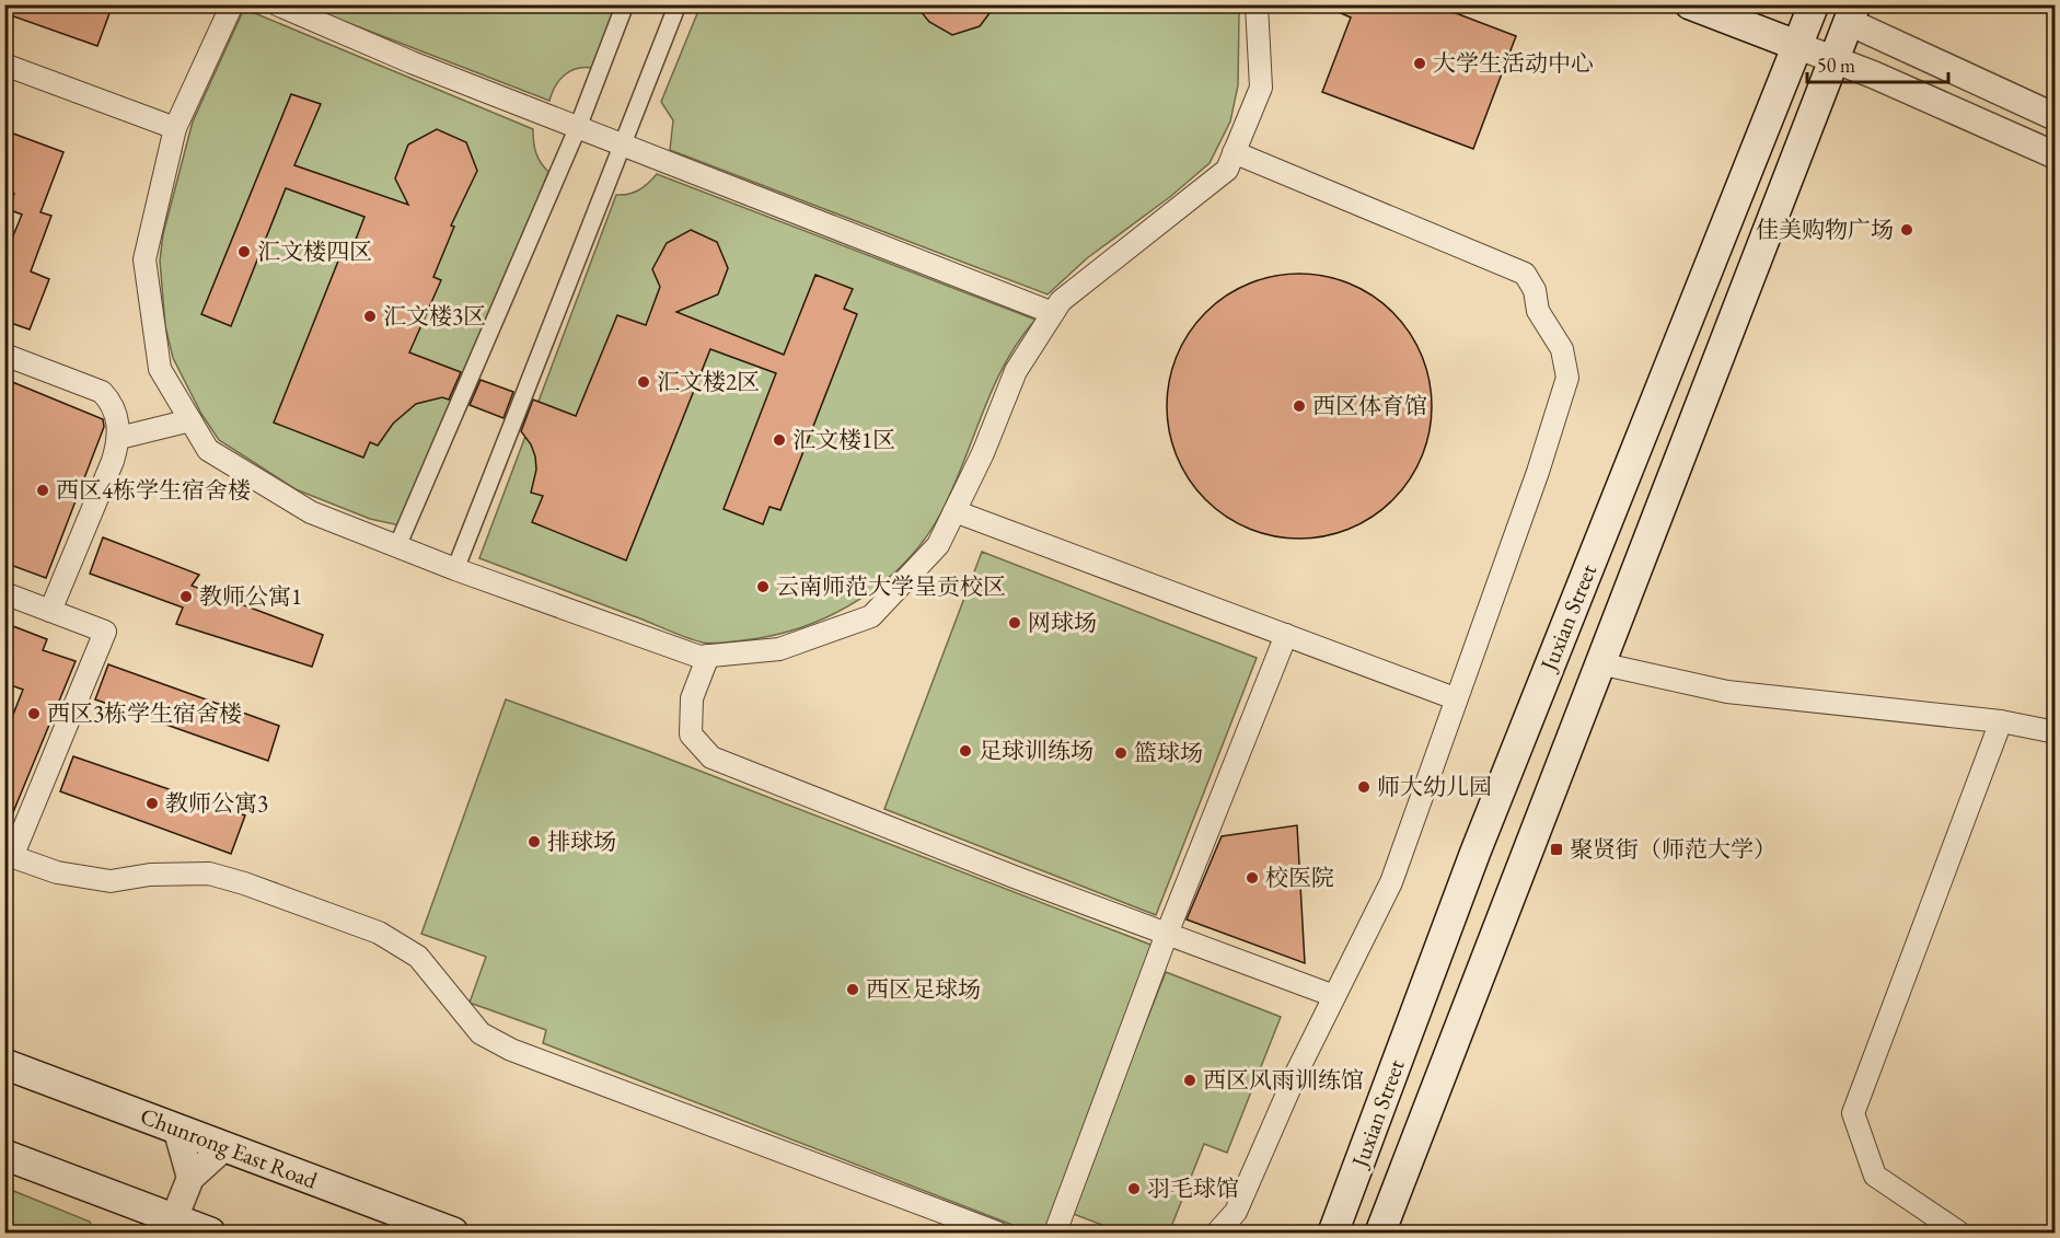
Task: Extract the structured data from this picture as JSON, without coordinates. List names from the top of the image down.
{
  "streets": {
    "main road": ["Juxian Street", "Chunrong East Road"]
  },
  "places": {
    "other": [
      "大学生活动中心",
      "佳美购物广场",
      "汇文楼四区",
      "汇文楼3区",
      "汇文楼2区",
      "西区体育馆",
      "汇文楼1区",
      "西区4栋学生宿舍楼",
      "云南师范大学呈贡校区",
      "教师公寓1",
      "网球场",
      "西区3栋学生宿舍楼",
      "足球训练场",
      "篮球场",
      "师大幼儿园",
      "教师公寓3",
      "排球场",
      "校医院",
      "西区足球场",
      "西区风雨训练馆",
      "羽毛球馆"
    ],
    "transit": ["聚贤街（师范大学）"]
  },
  "scale_bar": "50 m"
}
